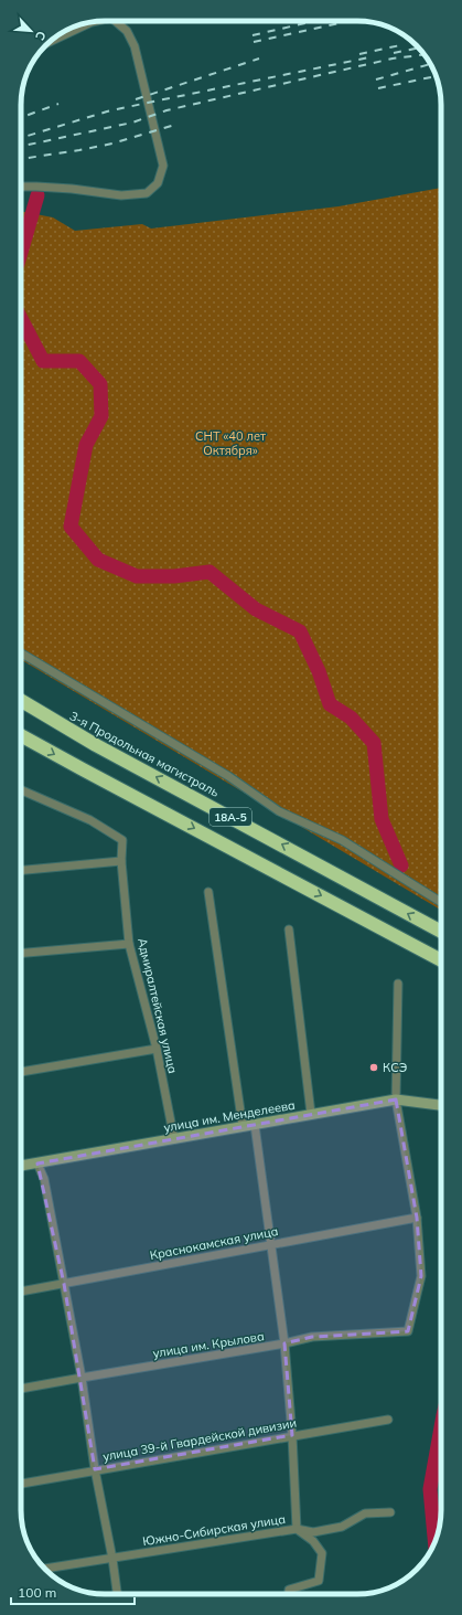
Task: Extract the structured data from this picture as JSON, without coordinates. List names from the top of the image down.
{
  "streets": {
    "highway": ["3-я Продольная магистраль", "18А-5"],
    "main road": ["улица им. Менделеева"],
    "street": [
      "Адмиралтейская улица",
      "Краснокамская улица",
      "улица им. Крылова",
      "улица 39-й Гвардейской дивизии",
      "Южно-Сибирская улица"
    ]
  },
  "crossings": [
    ["Адмиралтейская улица", "улица им. Менделеева"],
    ["Краснокамская улица", "улица им. Крылова"]
  ],
  "parks": ["СНТ «40 лет Октября»"],
  "places": ["КСЭ"],
  "scale_bar": "100 m",
  "north": "bottom right"
}
